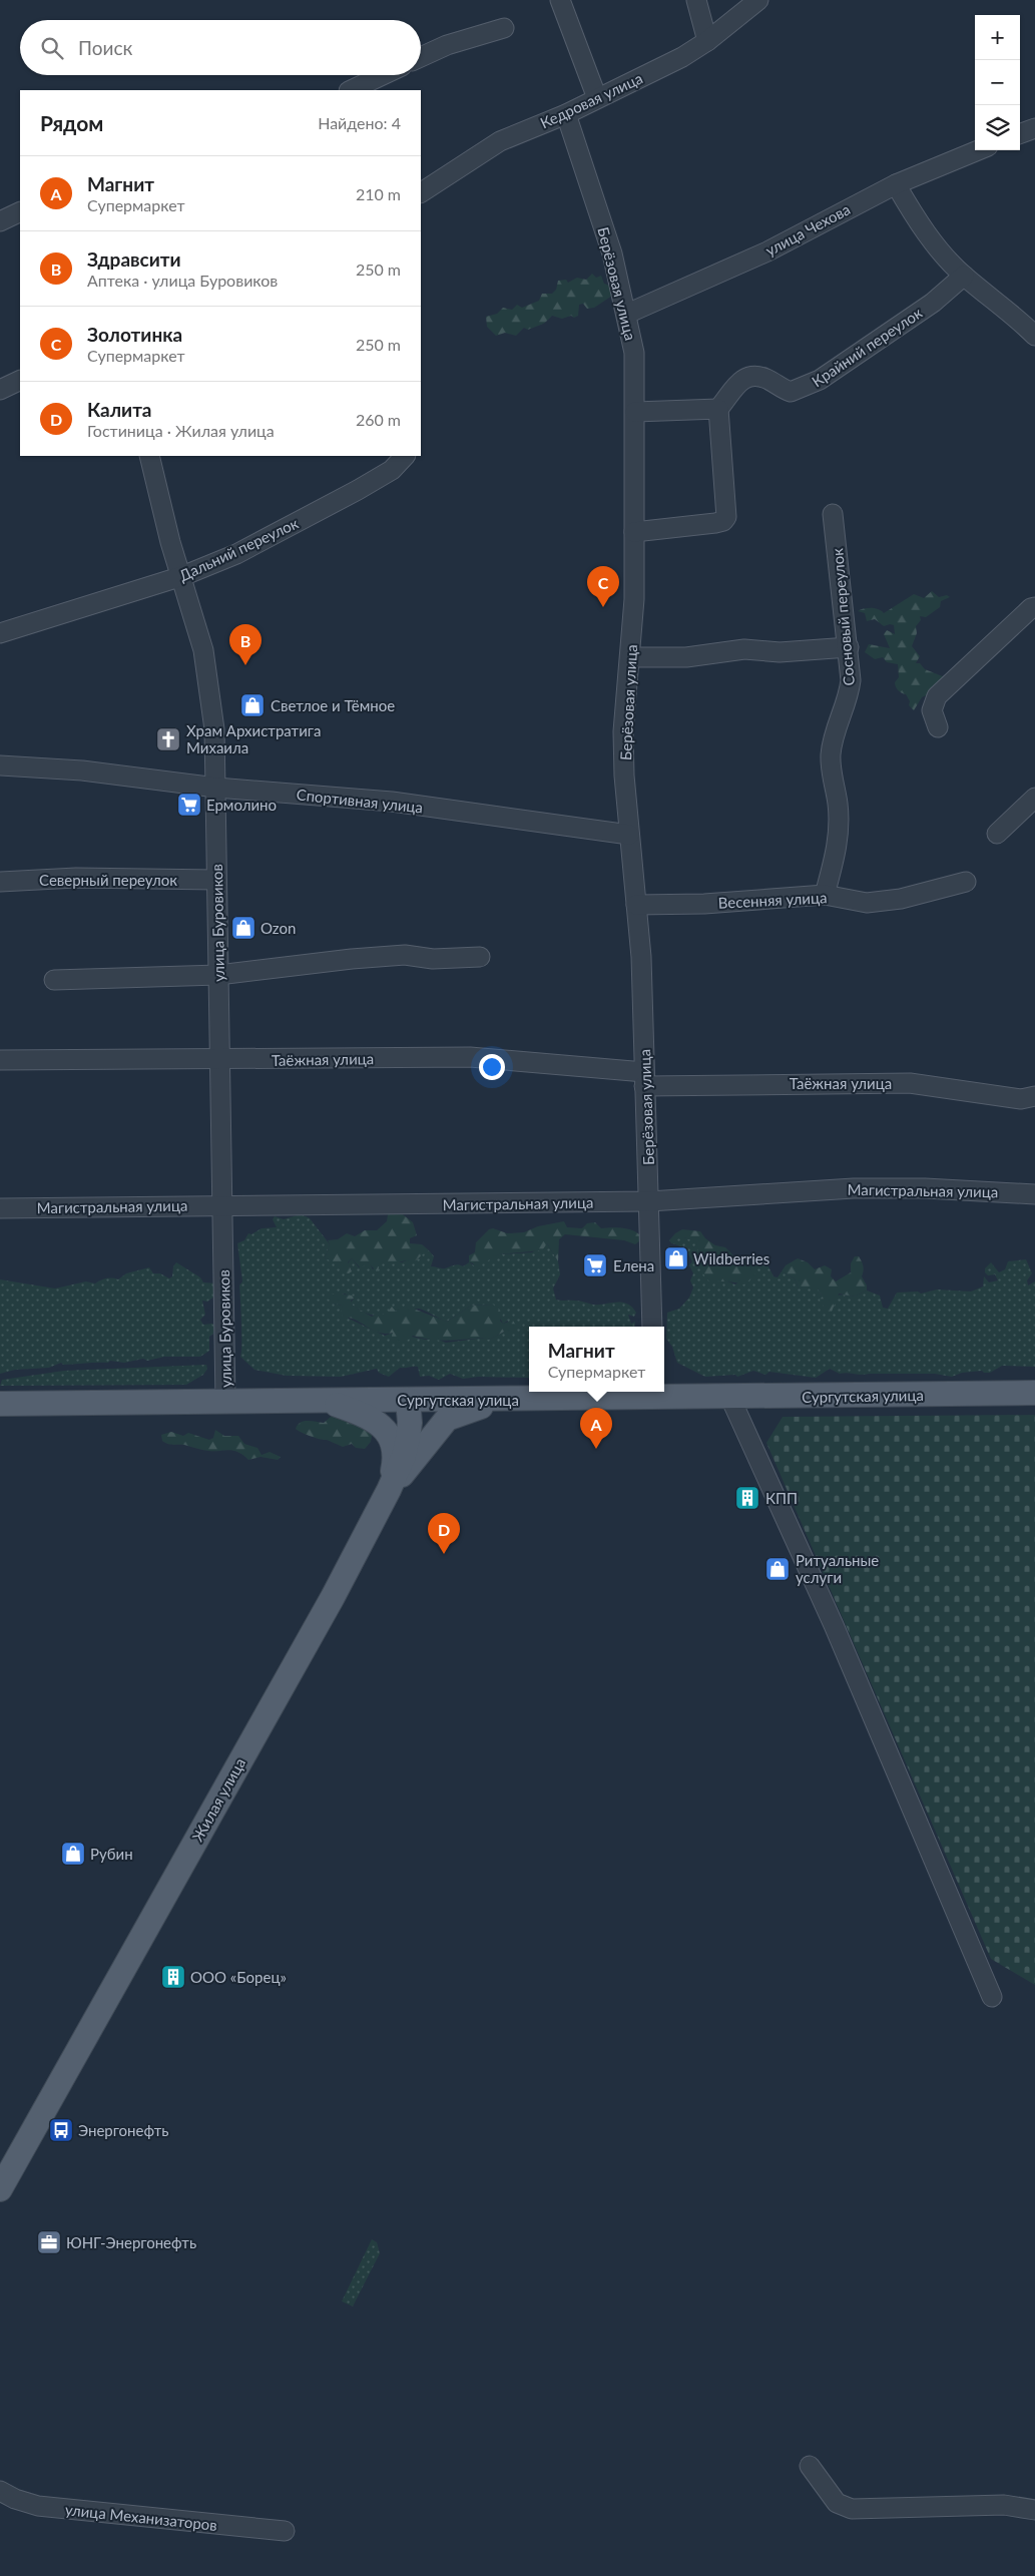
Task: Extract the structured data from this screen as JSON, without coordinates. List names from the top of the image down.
{
  "streets": {
    "main road": ["Сургутская улица", "Жилая улица"],
    "street": [
      "Кедровая улица",
      "улица Чехова",
      "Берёзовая улица",
      "Крайний переулок",
      "Дальний переулок",
      "Сосновый переулок",
      "Спортивная улица",
      "Северный переулок",
      "Весенняя улица",
      "улица Буровиков",
      "Таёжная улица",
      "Магистральная улица",
      "улица Механизаторов"
    ]
  },
  "crossings": [
    ["Кедровая улица", "Берёзовая улица"],
    ["улица Чехова", "Берёзовая улица"],
    ["Берёзовая улица", "Спортивная улица"],
    ["Берёзовая улица", "Весенняя улица"],
    ["Берёзовая улица", "Таёжная улица"],
    ["Берёзовая улица", "Магистральная улица"],
    ["Дальний переулок", "улица Буровиков"],
    ["Сосновый переулок", "Весенняя улица"],
    ["Спортивная улица", "улица Буровиков"],
    ["Северный переулок", "улица Буровиков"],
    ["улица Буровиков", "Таёжная улица"],
    ["улица Буровиков", "Магистральная улица"],
    ["улица Буровиков", "Сургутская улица"],
    ["Сургутская улица", "Жилая улица"]
  ],
  "places": {
    "shop": [
      "Светлое и Тёмное",
      "Ozon",
      "Wildberries",
      "Ритуальные услуги",
      "Рубин"
    ],
    "church": ["Храм Архистратига Михаила"],
    "supermarket": ["Ермолино", "Елена"],
    "building": ["КПП", "ООО «Борец»"],
    "bus stop": ["Энергонефть"],
    "office": ["ЮНГ-Энергонефть"]
  },
  "page": {
    "map_buttons": ["+", "−"],
    "search": "Поиск",
    "heading": ["Рядом", "Найдено: 4"],
    "list": [
      {
        "mark": "A",
        "name": "Магнит",
        "note": "Супермаркет",
        "value": "210 m"
      },
      {
        "mark": "B",
        "name": "Здравсити",
        "note": "Аптека · улица Буровиков",
        "value": "250 m"
      },
      {
        "mark": "C",
        "name": "Золотинка",
        "note": "Супермаркет",
        "value": "250 m"
      },
      {
        "mark": "D",
        "name": "Калита",
        "note": "Гостиница · Жилая улица",
        "value": "260 m"
      }
    ],
    "pins": [
      "C",
      "B",
      "A",
      "D"
    ],
    "popup": ["Магнит", "Супермаркет"]
  }
}
